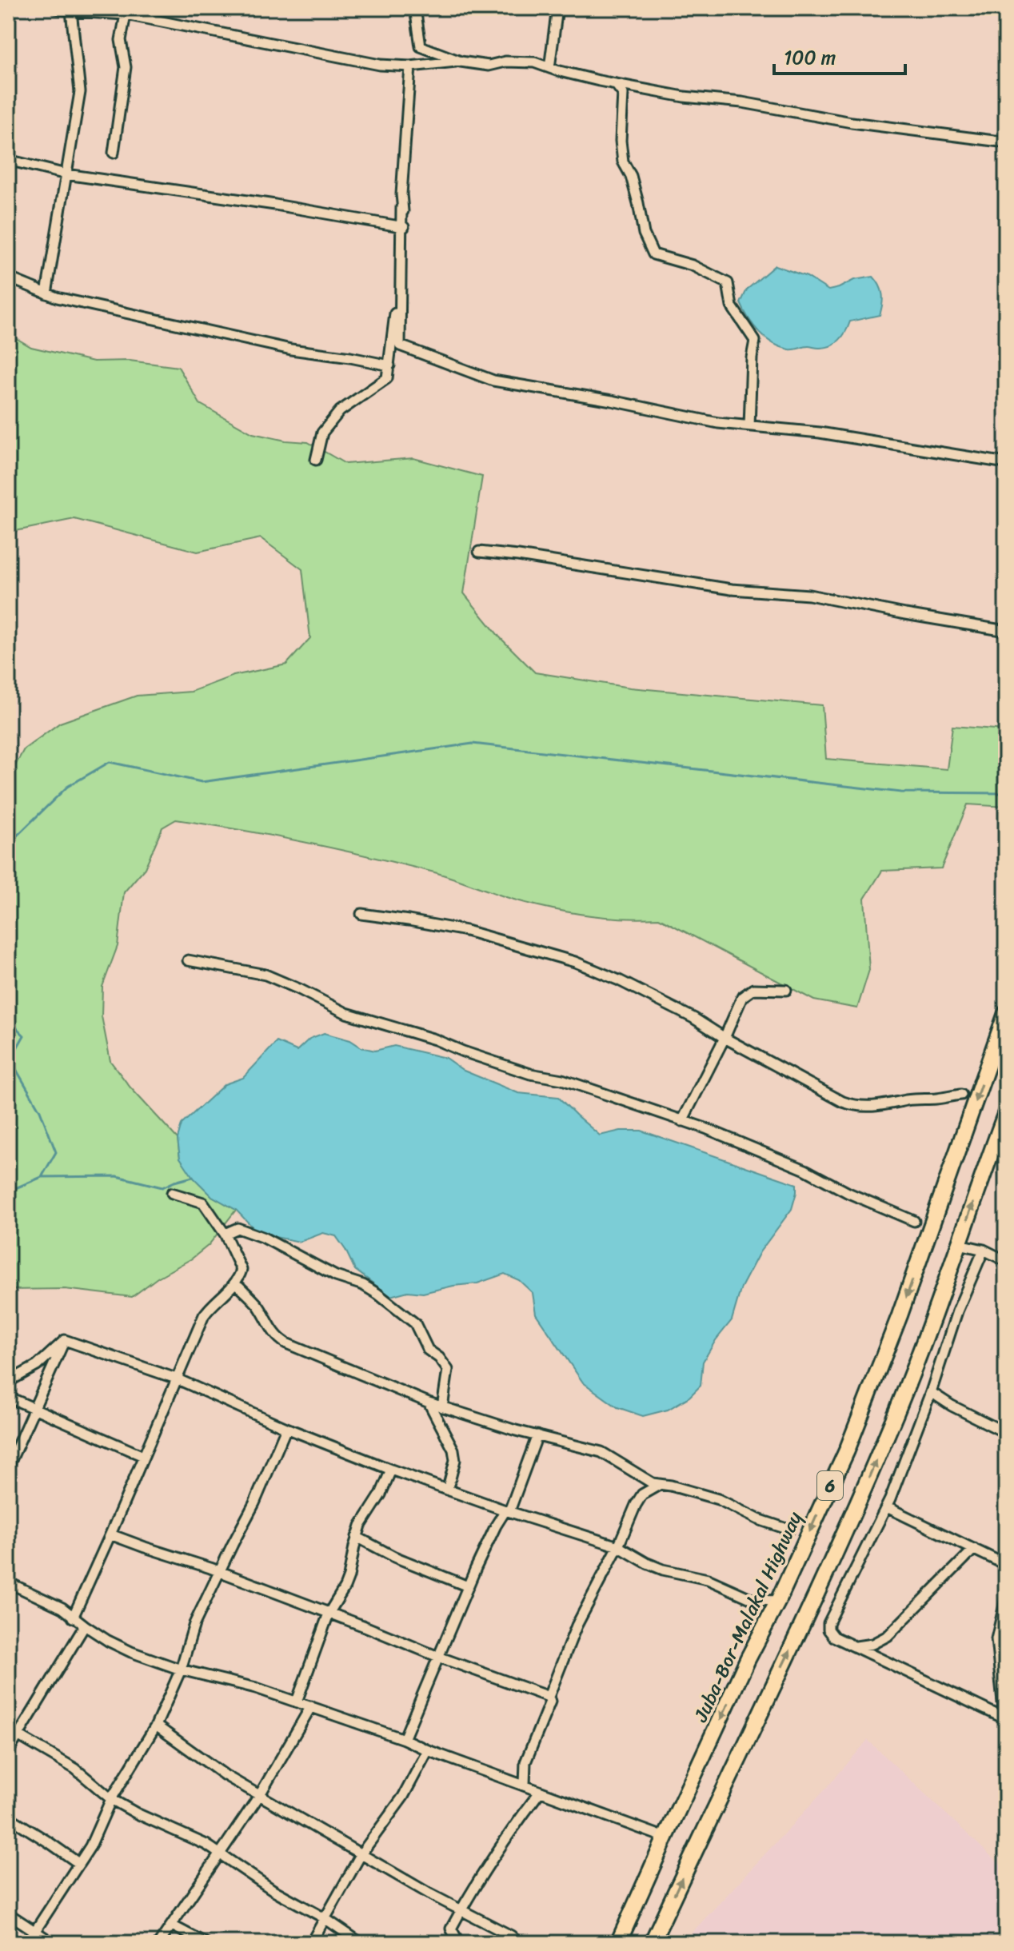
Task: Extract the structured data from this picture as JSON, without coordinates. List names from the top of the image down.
{
  "streets": {
    "highway": ["6", "Juba-Bor-Malakal Highway"]
  },
  "scale_bar": "100 m"
}
